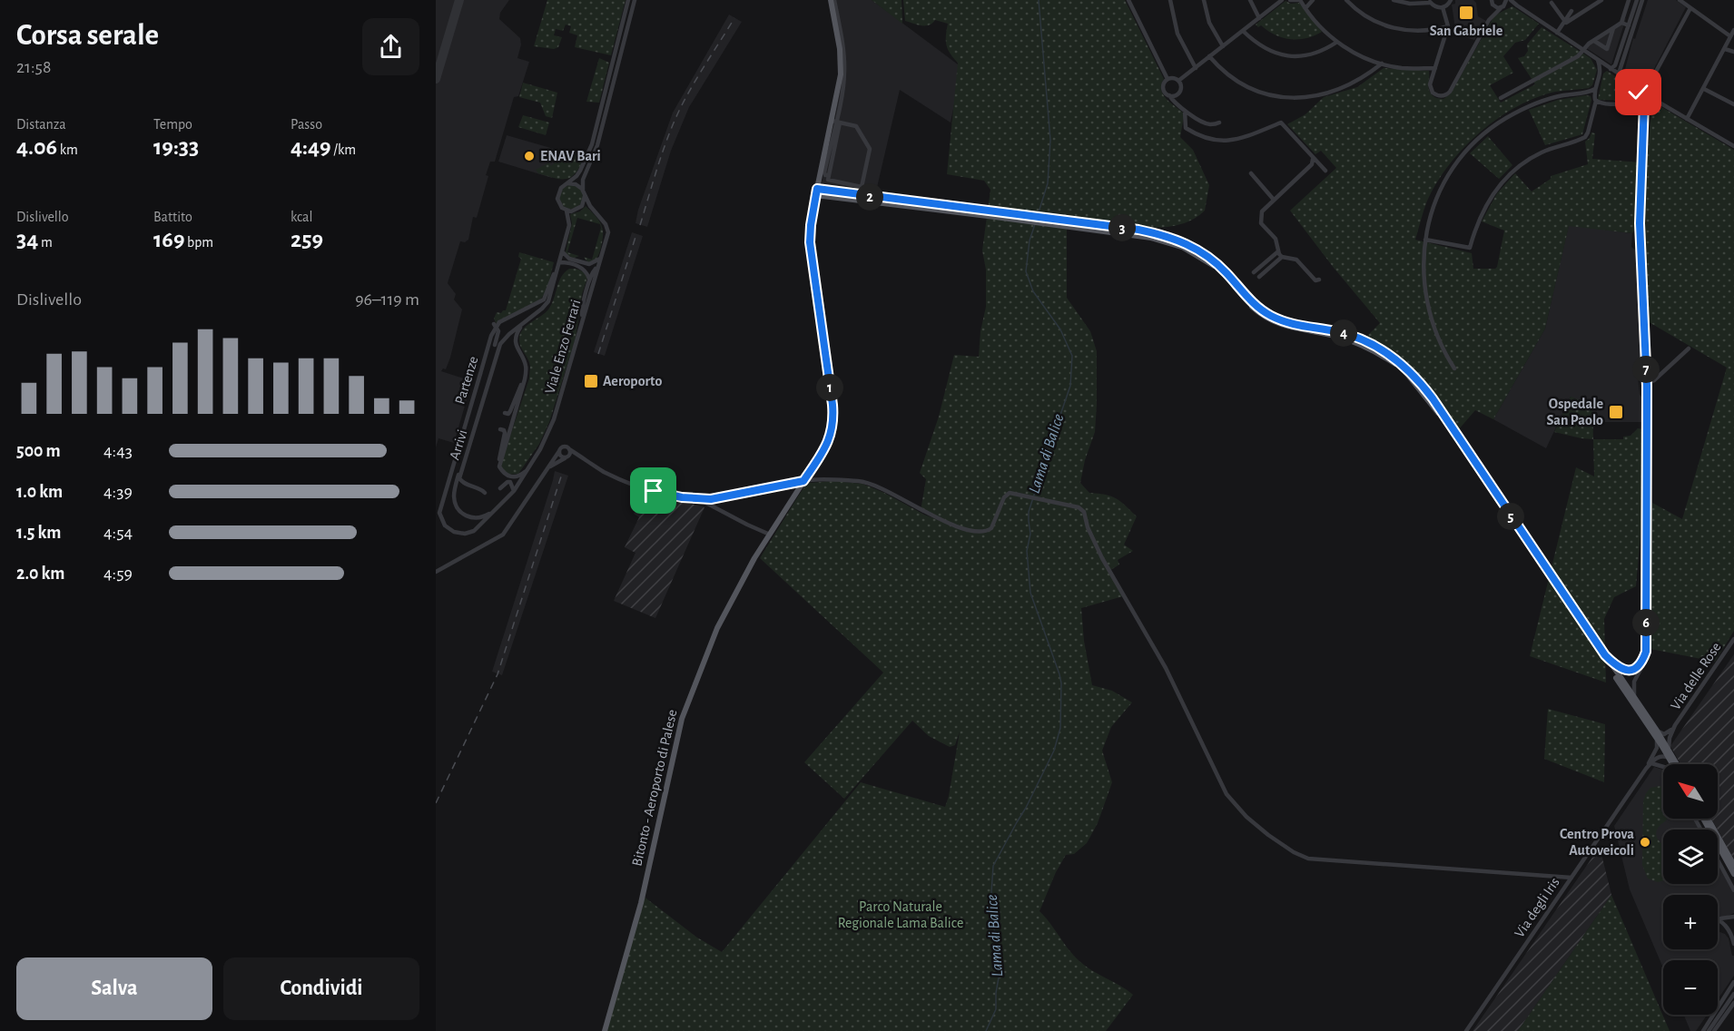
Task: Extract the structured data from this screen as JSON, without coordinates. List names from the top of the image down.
{
  "streets": {
    "main road": ["Bitonto - Aeroporto di Palese"],
    "street": [
      "Viale Enzo Ferrari",
      "Partenze",
      "Arrivi",
      "Via delle Rose",
      "Via degli Iris"
    ]
  },
  "crossings": [
    ["Viale Enzo Ferrari", "Partenze"],
    ["Viale Enzo Ferrari", "Arrivi"],
    ["Partenze", "Arrivi"]
  ],
  "water": ["Lama di Balice"],
  "parks": ["Parco Naturale Regionale Lama Balice"],
  "places": {
    "transit": ["San Gabriele", "Aeroporto", "Ospedale San Paolo"],
    "other": ["ENAV Bari", "Centro Prova Autoveicoli"]
  },
  "north": "top left",
  "page": {
    "heading": ["Corsa serale", "21:58"],
    "stats": [
      ["Distanza", "4.06 km"],
      ["Tempo", "19:33"],
      ["Passo", "4:49 /km"],
      ["Dislivello", "34 m"],
      ["Battito", "169 bpm"],
      ["kcal", "259"]
    ],
    "pins": [
      "2",
      "3",
      "4",
      "7",
      "1",
      "5",
      "6"
    ],
    "chart": ["Dislivello", "96–119 m"],
    "list": [
      {
        "name": "500 m",
        "note": "4:43"
      },
      {
        "name": "1.0 km",
        "note": "4:39"
      },
      {
        "name": "1.5 km",
        "note": "4:54"
      },
      {
        "name": "2.0 km",
        "note": "4:59"
      }
    ],
    "map_buttons": ["+", "−"],
    "buttons": ["Salva", "Condividi"]
  }
}
